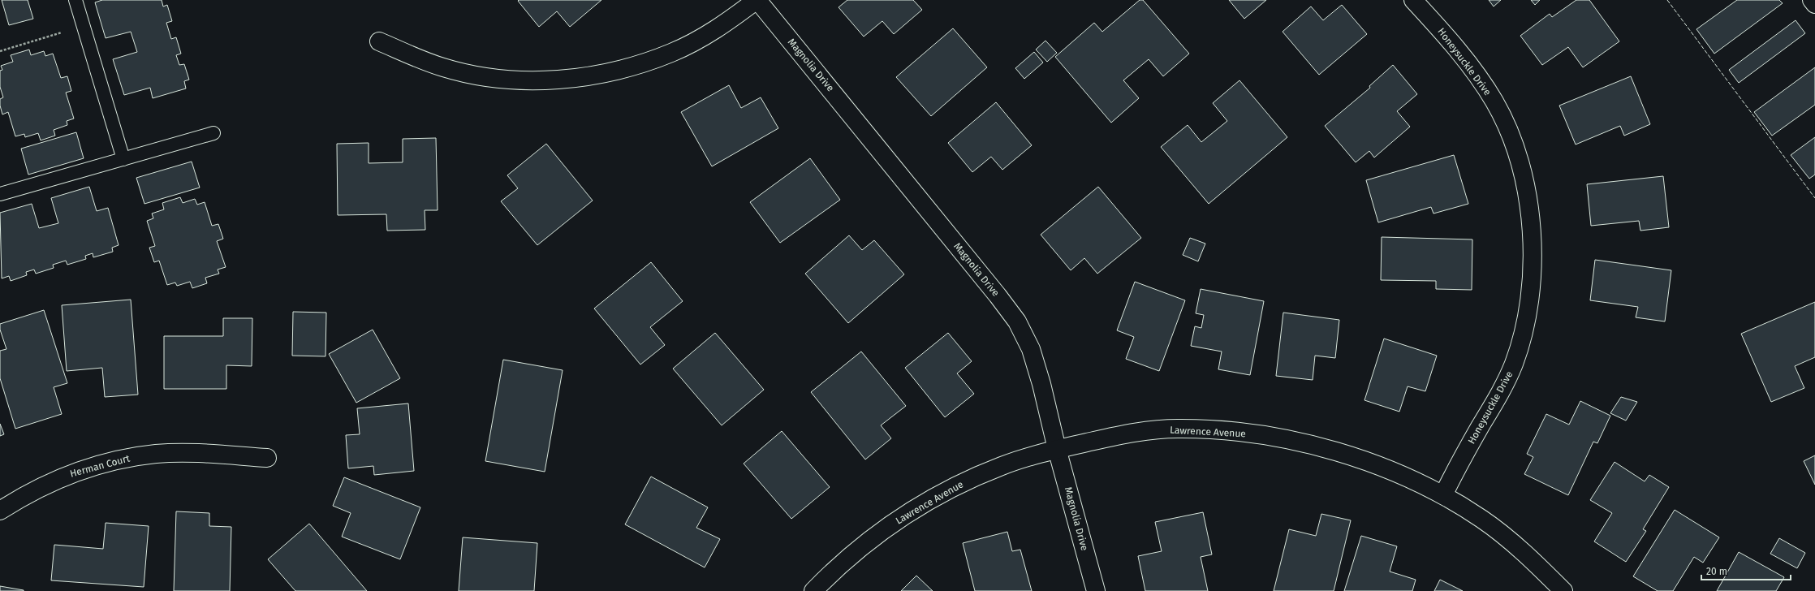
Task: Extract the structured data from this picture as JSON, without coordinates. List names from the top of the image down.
{
  "streets": {
    "street": [
      "Honeysuckle Drive",
      "Magnolia Drive",
      "Lawrence Avenue",
      "Herman Court"
    ]
  },
  "crossings": [
    ["Honeysuckle Drive", "Lawrence Avenue"],
    ["Magnolia Drive", "Lawrence Avenue"]
  ],
  "scale_bar": "20 m"
}
